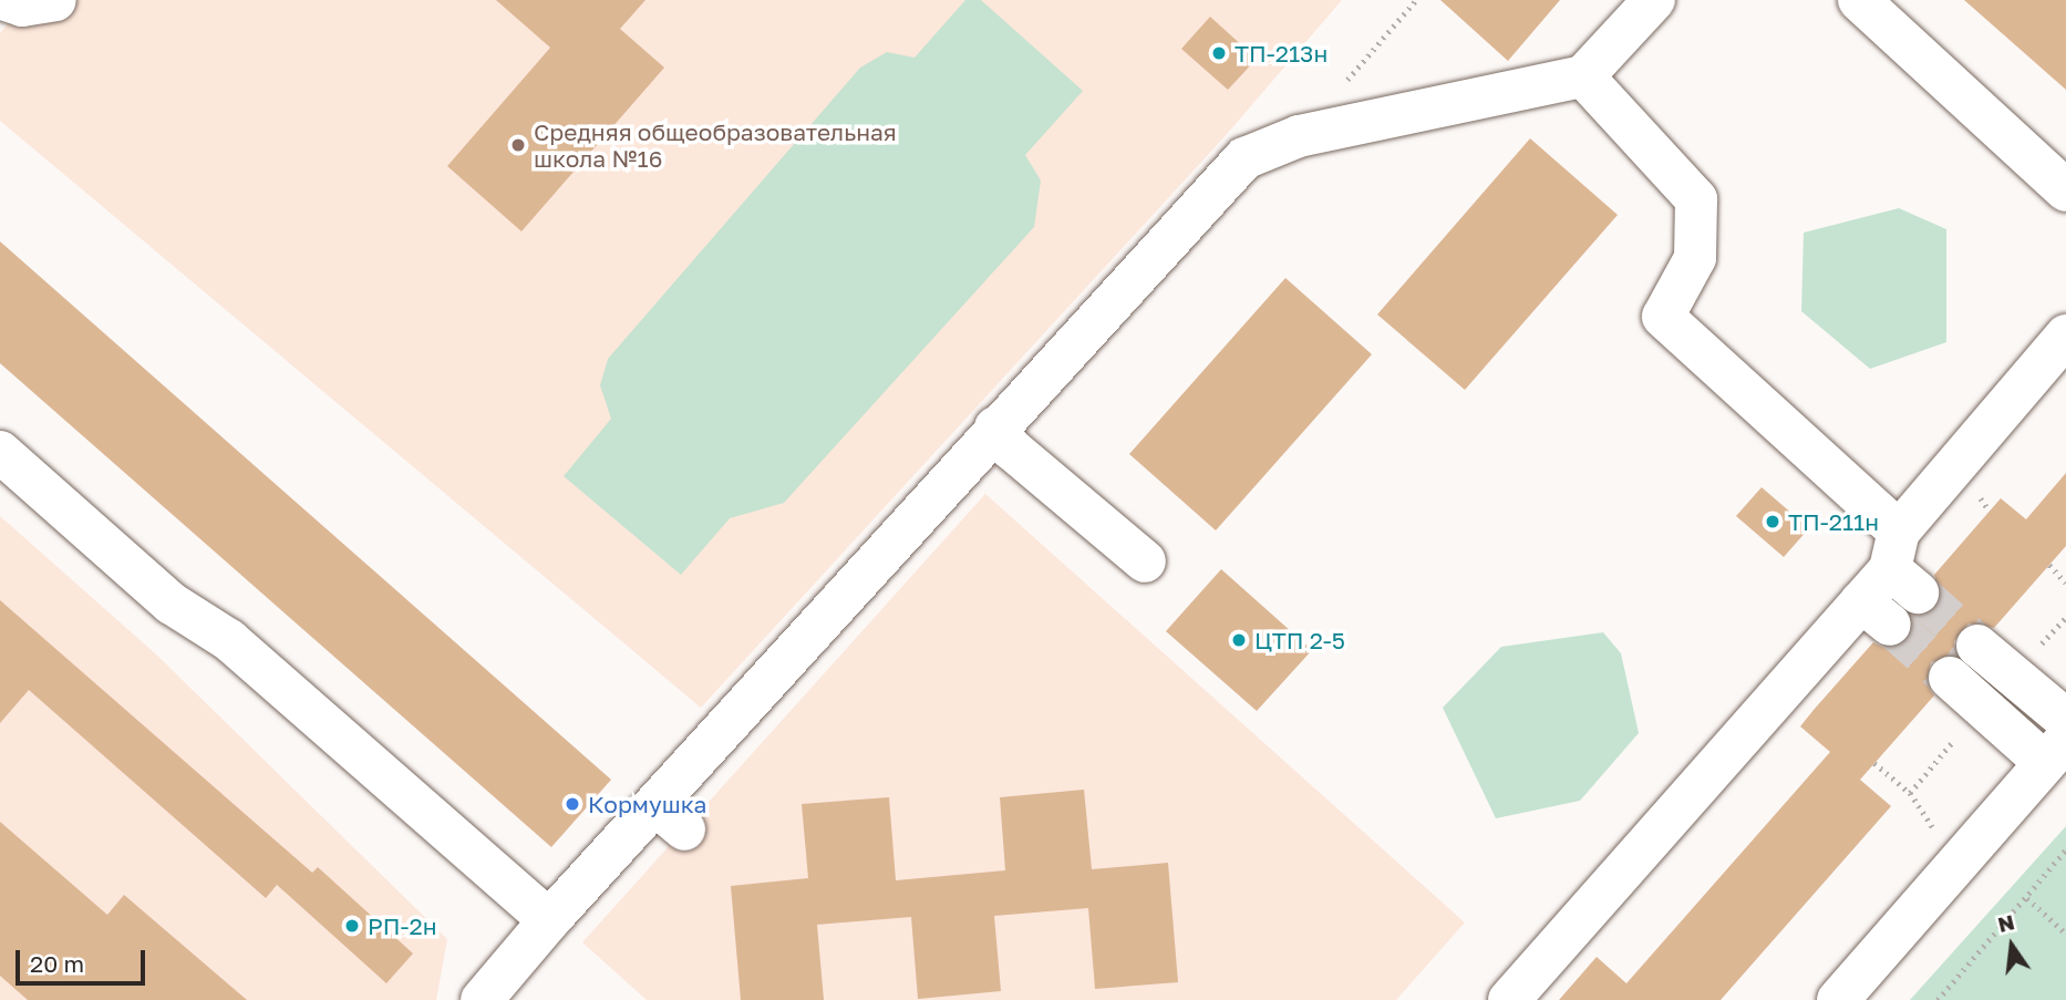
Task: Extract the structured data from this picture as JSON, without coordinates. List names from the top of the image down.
{
  "places": [
    "ТП-213н",
    "Средняя общеобразовательная школа №16",
    "ТП-211н",
    "ЦТП 2-5",
    "Кормушка",
    "РП-2н"
  ],
  "scale_bar": "20 m",
  "north": "top"
}
